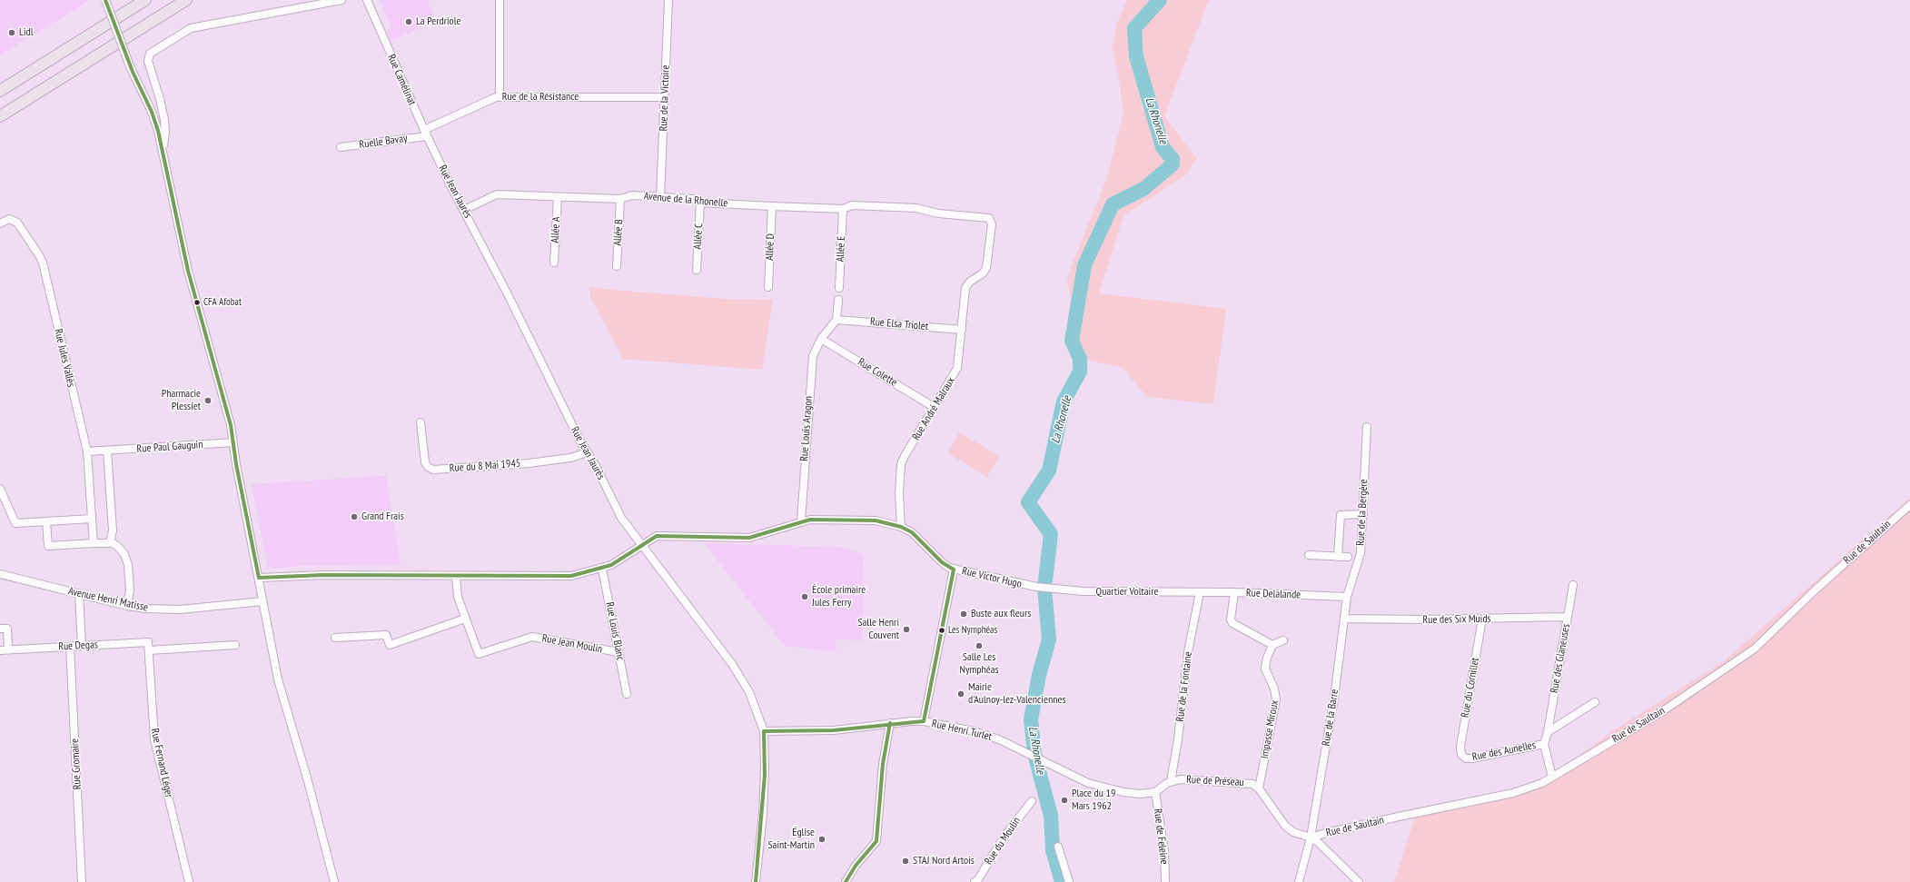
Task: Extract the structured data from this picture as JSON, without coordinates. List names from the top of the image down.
{
  "streets": {
    "street": [
      "Rue Camélinat",
      "Rue de la Résistance",
      "Rue de la Victoire",
      "Ruelle Bavay",
      "Rue Jean Jaurès",
      "Avenue de la Rhonelle",
      "Allée A",
      "Allée B",
      "Allée C",
      "Allée D",
      "Allée E",
      "Rue Elsa Triolet",
      "Rue Jules Vallès",
      "Rue Colette",
      "Rue André Malraux",
      "Rue Louis Aragon",
      "Rue Paul Gauguin",
      "Rue du 8 Mai 1945",
      "Rue de la Bergère",
      "Rue de Saultain",
      "Rue Victor Hugo",
      "Quartier Voltaire",
      "Rue Delalande",
      "Avenue Henri Matisse",
      "Rue des Six Muids",
      "Rue Louis Blanc",
      "Rue Jean Moulin",
      "Rue Degas",
      "Rue des Glaneuses",
      "Rue de la Fontaine",
      "Rue du Cornillet",
      "Rue de la Barre",
      "Impasse Miroux",
      "Rue Henri Turlet",
      "Rue des Aunelles",
      "Rue Fernand Léger",
      "Rue Gromaire",
      "Rue de Préseau",
      "Rue de Feleine",
      "Rue du Moulin"
    ]
  },
  "crossings": [
    ["Rue Camélinat", "Rue de la Résistance"],
    ["Rue Camélinat", "Ruelle Bavay"],
    ["Rue Camélinat", "Rue Jean Jaurès"],
    ["Rue de la Résistance", "Rue de la Victoire"],
    ["Rue de la Résistance", "Ruelle Bavay"],
    ["Rue de la Victoire", "Avenue de la Rhonelle"],
    ["Rue Jean Jaurès", "Avenue de la Rhonelle"],
    ["Rue Jean Jaurès", "Rue du 8 Mai 1945"],
    ["Rue Jean Jaurès", "Rue Victor Hugo"],
    ["Rue Jean Jaurès", "Rue Henri Turlet"],
    ["Avenue de la Rhonelle", "Allée A"],
    ["Avenue de la Rhonelle", "Allée B"],
    ["Avenue de la Rhonelle", "Allée C"],
    ["Avenue de la Rhonelle", "Allée D"],
    ["Avenue de la Rhonelle", "Allée E"],
    ["Avenue de la Rhonelle", "Rue André Malraux"],
    ["Rue Elsa Triolet", "Rue André Malraux"],
    ["Rue Jules Vallès", "Rue Paul Gauguin"],
    ["Rue Colette", "Rue André Malraux"],
    ["Rue Colette", "Rue Louis Aragon"],
    ["Rue André Malraux", "Rue Victor Hugo"],
    ["Rue Louis Aragon", "Rue Victor Hugo"],
    ["Rue de la Bergère", "Rue Delalande"],
    ["Rue de la Bergère", "Rue de la Barre"],
    ["Rue de Saultain", "Rue de la Barre"],
    ["Rue de Saultain", "Rue de Préseau"],
    ["Rue Victor Hugo", "Quartier Voltaire"],
    ["Rue Victor Hugo", "Rue Louis Blanc"],
    ["Rue Victor Hugo", "Rue Jean Moulin"],
    ["Quartier Voltaire", "Rue Delalande"],
    ["Quartier Voltaire", "Rue de la Fontaine"],
    ["Rue Delalande", "Rue de la Fontaine"],
    ["Rue Delalande", "Rue de la Barre"],
    ["Rue des Six Muids", "Rue des Glaneuses"],
    ["Rue des Six Muids", "Rue du Cornillet"],
    ["Rue des Six Muids", "Rue de la Barre"],
    ["Rue Louis Blanc", "Rue Jean Moulin"],
    ["Rue Degas", "Rue Fernand Léger"],
    ["Rue Degas", "Rue Gromaire"],
    ["Rue des Glaneuses", "Rue des Aunelles"],
    ["Rue de la Fontaine", "Rue de Préseau"],
    ["Rue du Cornillet", "Rue des Aunelles"],
    ["Rue de la Barre", "Rue de Préseau"],
    ["Impasse Miroux", "Rue de Préseau"],
    ["Rue Henri Turlet", "Rue de Préseau"],
    ["Rue Henri Turlet", "Rue de Feleine"],
    ["Rue de Préseau", "Rue de Feleine"]
  ],
  "water": ["La Rhonelle"],
  "places": [
    "La Perdriole",
    "Lidl",
    "CFA Afobat",
    "Pharmacie Plessiet",
    "Grand Frais",
    "École primaire Jules Ferry",
    "Buste aux fleurs",
    "Salle Henri Couvent",
    "Les Nymphéas",
    "Salle Les Nymphéas",
    "Mairie d'Aulnoy-lez-Valenciennes",
    "Place du 19 Mars 1962",
    "Église Saint-Martin",
    "STAJ Nord Artois"
  ]
}
